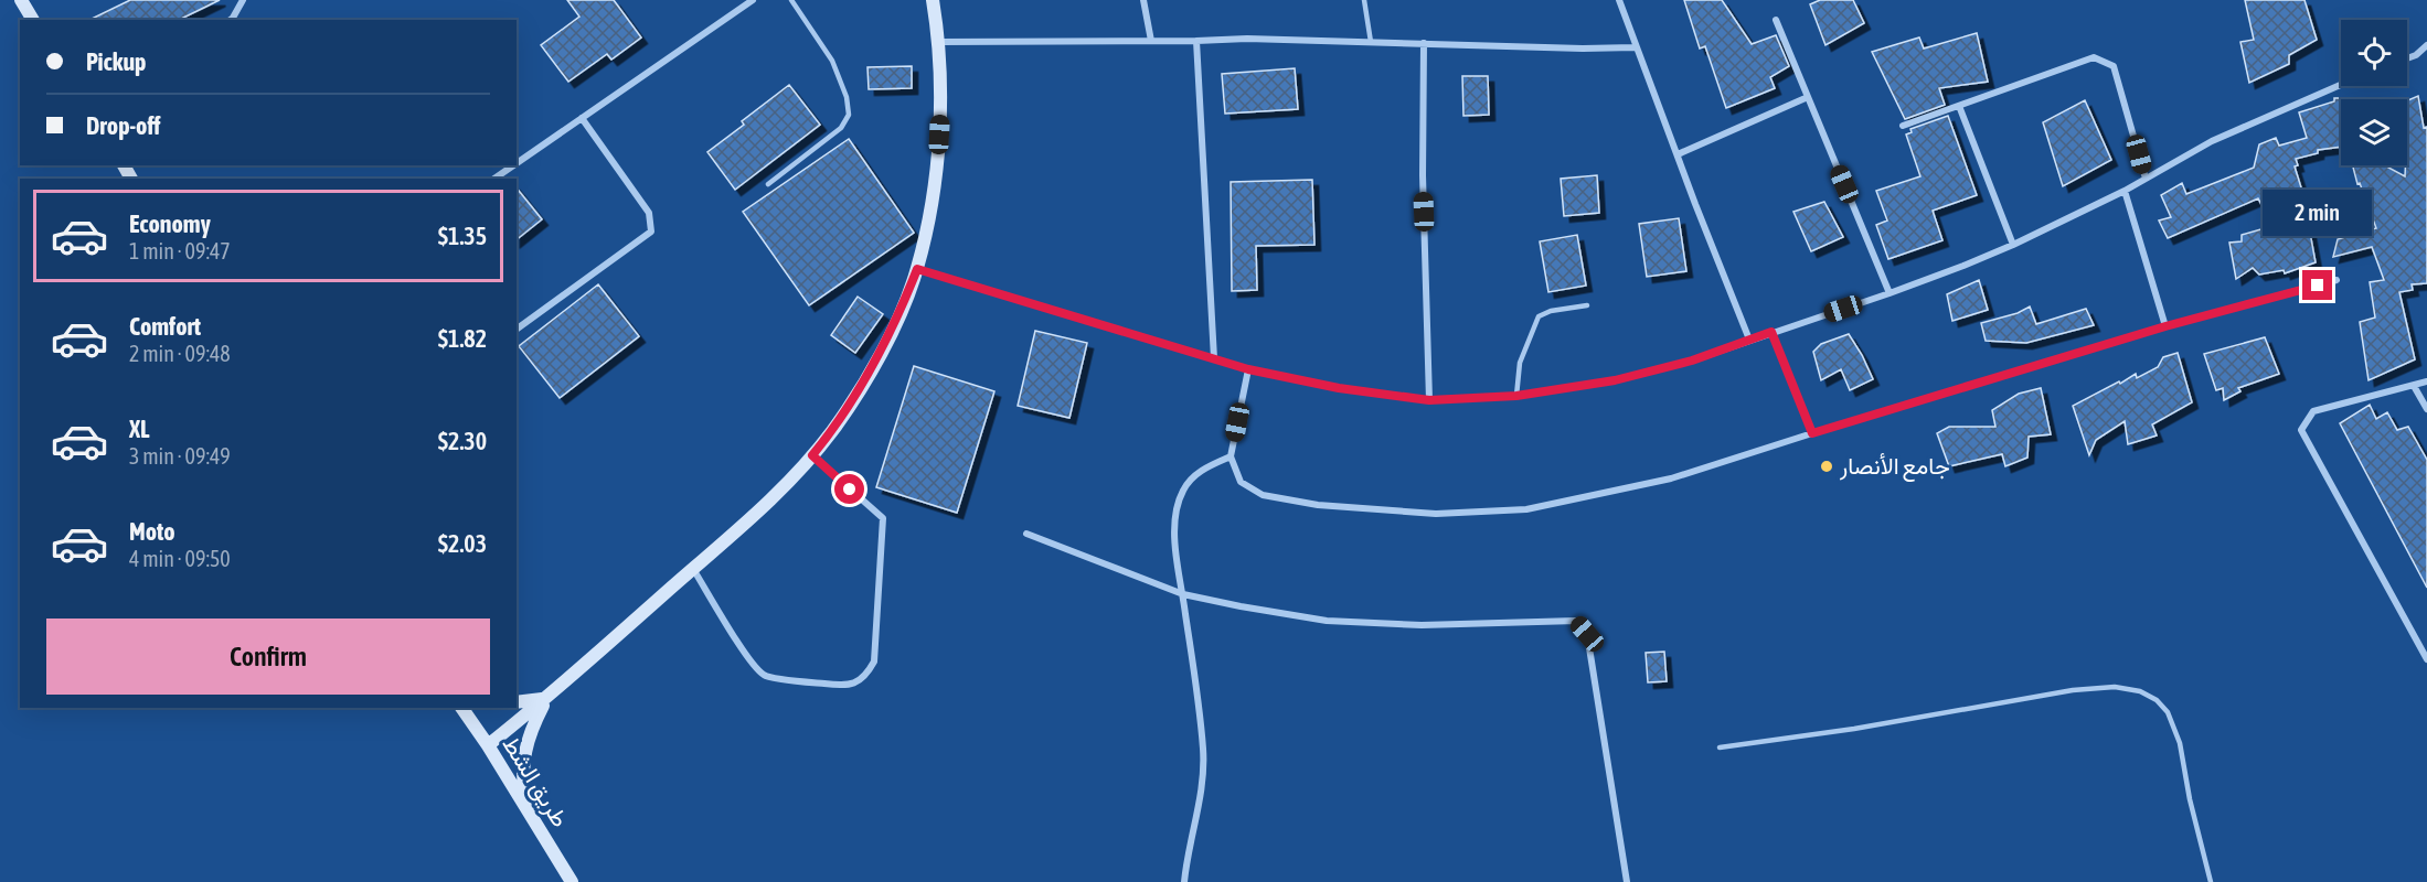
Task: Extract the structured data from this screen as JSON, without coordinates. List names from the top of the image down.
{
  "streets": {
    "street": ["طريق الشط"]
  },
  "places": ["جامع الأنصار"],
  "page": {
    "banner": ["Pickup", "Drop-off"],
    "bubble": "2 min",
    "list": [
      {
        "name": "Economy",
        "note": "1 min · 09:47",
        "value": "$1.35"
      },
      {
        "name": "Comfort",
        "note": "2 min · 09:48",
        "value": "$1.82"
      },
      {
        "name": "XL",
        "note": "3 min · 09:49",
        "value": "$2.30"
      },
      {
        "name": "Moto",
        "note": "4 min · 09:50",
        "value": "$2.03"
      }
    ],
    "buttons": "Confirm"
  }
}
